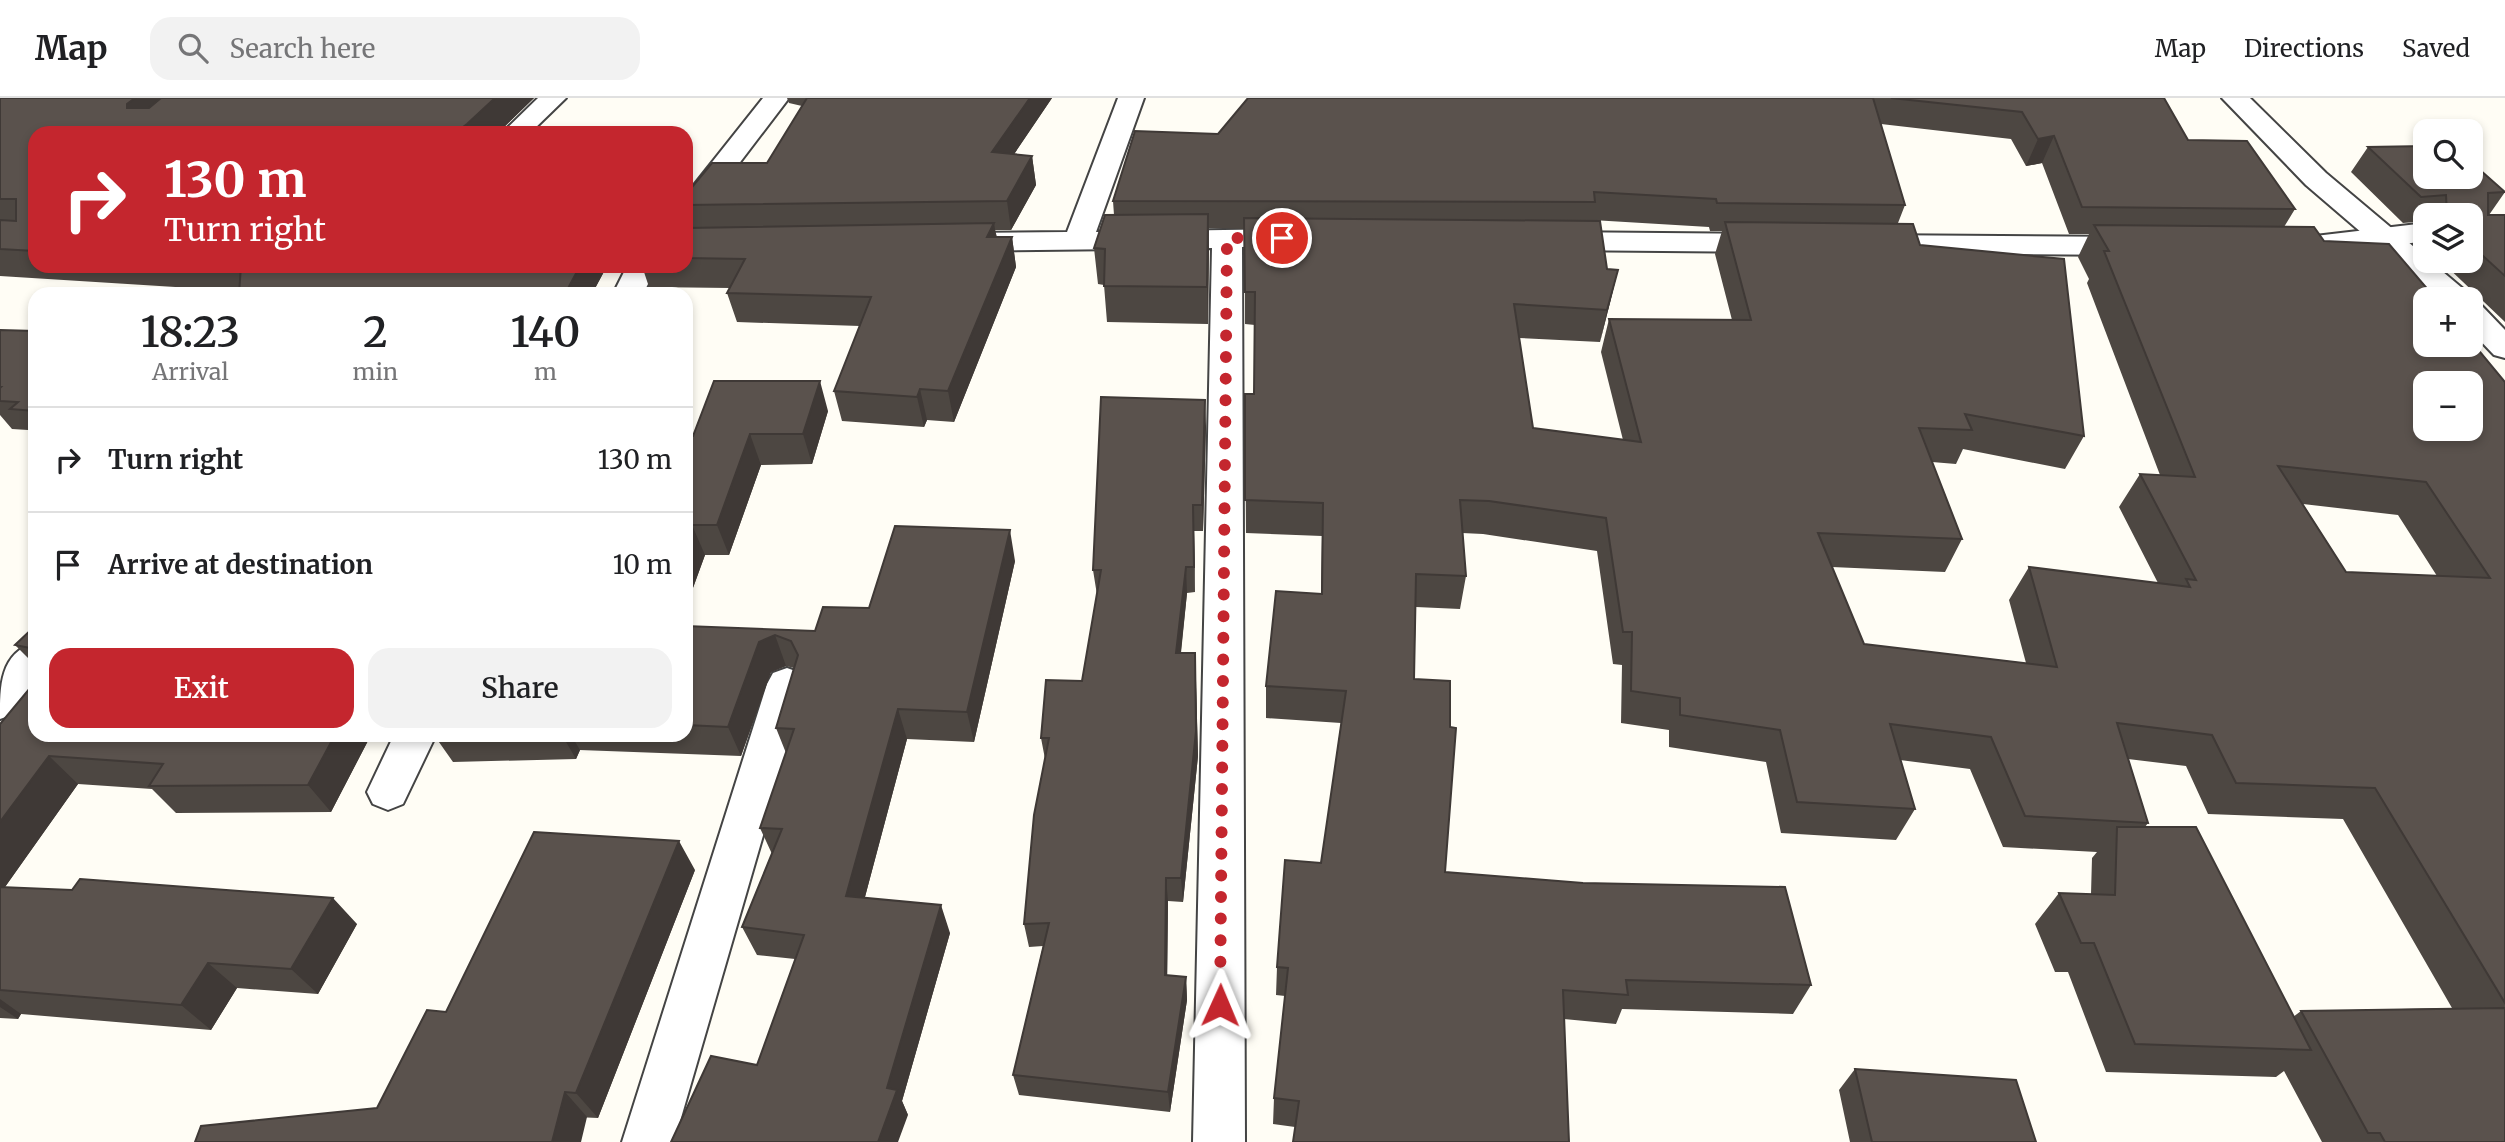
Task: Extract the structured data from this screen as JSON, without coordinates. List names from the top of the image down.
{
  "page": {
    "header": "Map",
    "search": "Search here",
    "nav": ["Map", "Directions", "Saved"],
    "map_buttons": ["+", "−"],
    "turn": ["130 m", "Turn right"],
    "eta": [
      "18:23",
      "Arrival",
      "2",
      "min",
      "140",
      "m"
    ],
    "list": [
      {
        "name": "Turn right",
        "value": "130 m"
      },
      {
        "name": "Arrive at destination",
        "value": "10 m"
      }
    ],
    "buttons": ["Exit", "Share"]
  }
}
